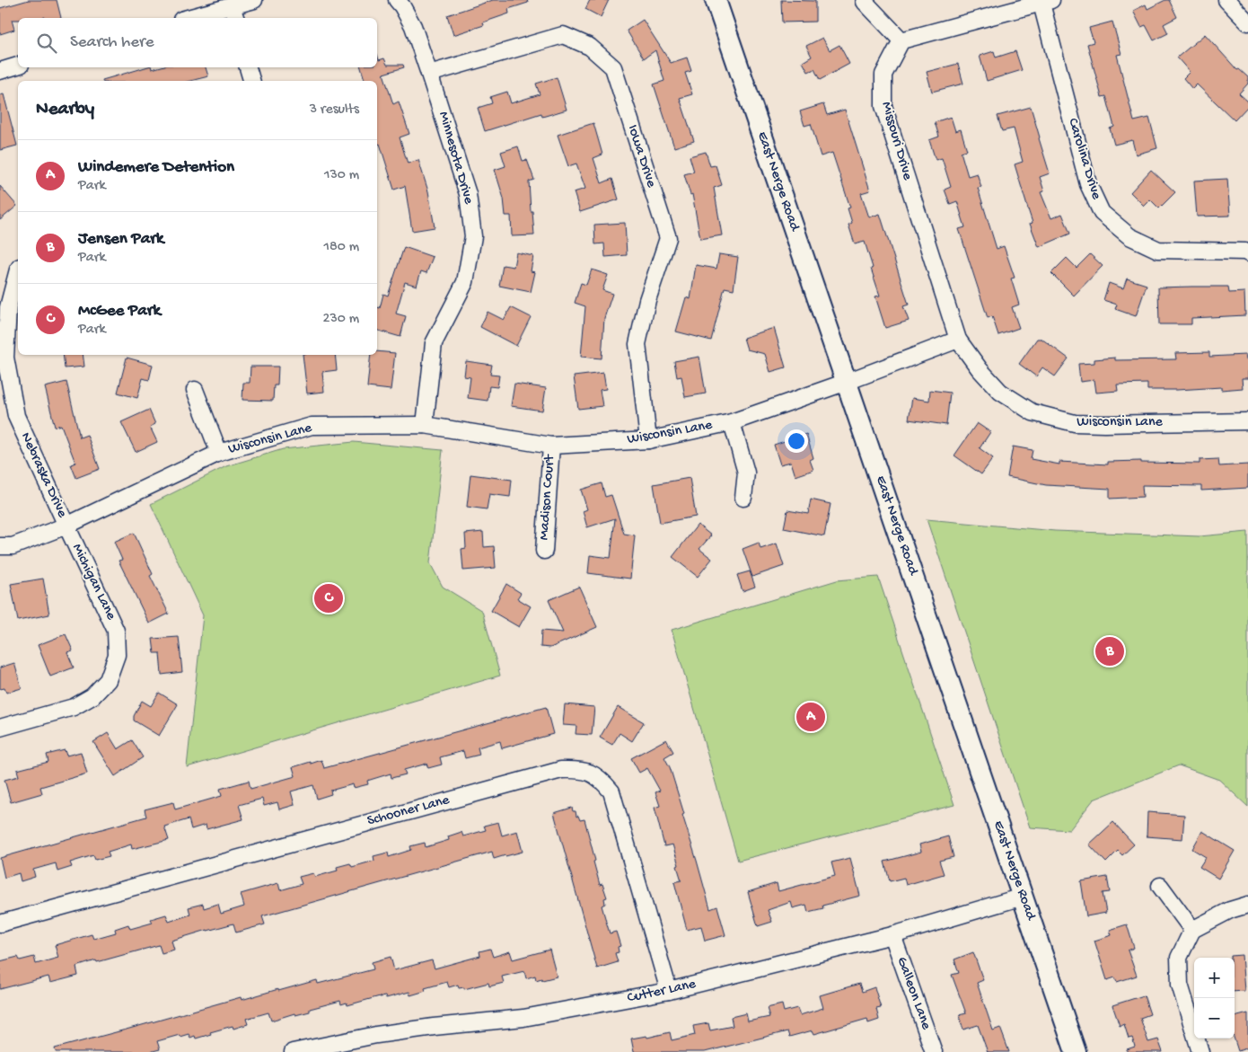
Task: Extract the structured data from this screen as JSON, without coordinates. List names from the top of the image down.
{
  "streets": {
    "main road": ["East Nerge Road"],
    "street": [
      "Missouri Drive",
      "Iowa Drive",
      "Minnesota Drive",
      "Carolina Drive",
      "Wisconsin Lane",
      "Nebraska Drive",
      "Madison Court",
      "Michigan Lane",
      "Schooner Lane",
      "Cutter Lane",
      "Galleon Lane"
    ]
  },
  "crossings": [
    ["Missouri Drive", "Wisconsin Lane"],
    ["Iowa Drive", "Minnesota Drive"],
    ["Iowa Drive", "Wisconsin Lane"],
    ["Minnesota Drive", "Wisconsin Lane"],
    ["East Nerge Road", "Wisconsin Lane"],
    ["East Nerge Road", "Cutter Lane"],
    ["Wisconsin Lane", "Nebraska Drive"],
    ["Wisconsin Lane", "Madison Court"],
    ["Wisconsin Lane", "Michigan Lane"],
    ["Nebraska Drive", "Michigan Lane"],
    ["Schooner Lane", "Cutter Lane"],
    ["Cutter Lane", "Galleon Lane"]
  ],
  "page": {
    "search": "Search here",
    "heading": ["Nearby", "3 results"],
    "list": [
      {
        "mark": "A",
        "name": "Windemere Detention",
        "note": "Park",
        "value": "130 m"
      },
      {
        "mark": "B",
        "name": "Jensen Park",
        "note": "Park",
        "value": "180 m"
      },
      {
        "mark": "C",
        "name": "McGee Park",
        "note": "Park",
        "value": "230 m"
      }
    ],
    "pins": ["C", "B", "A"],
    "map_buttons": ["+", "−"]
  }
}
